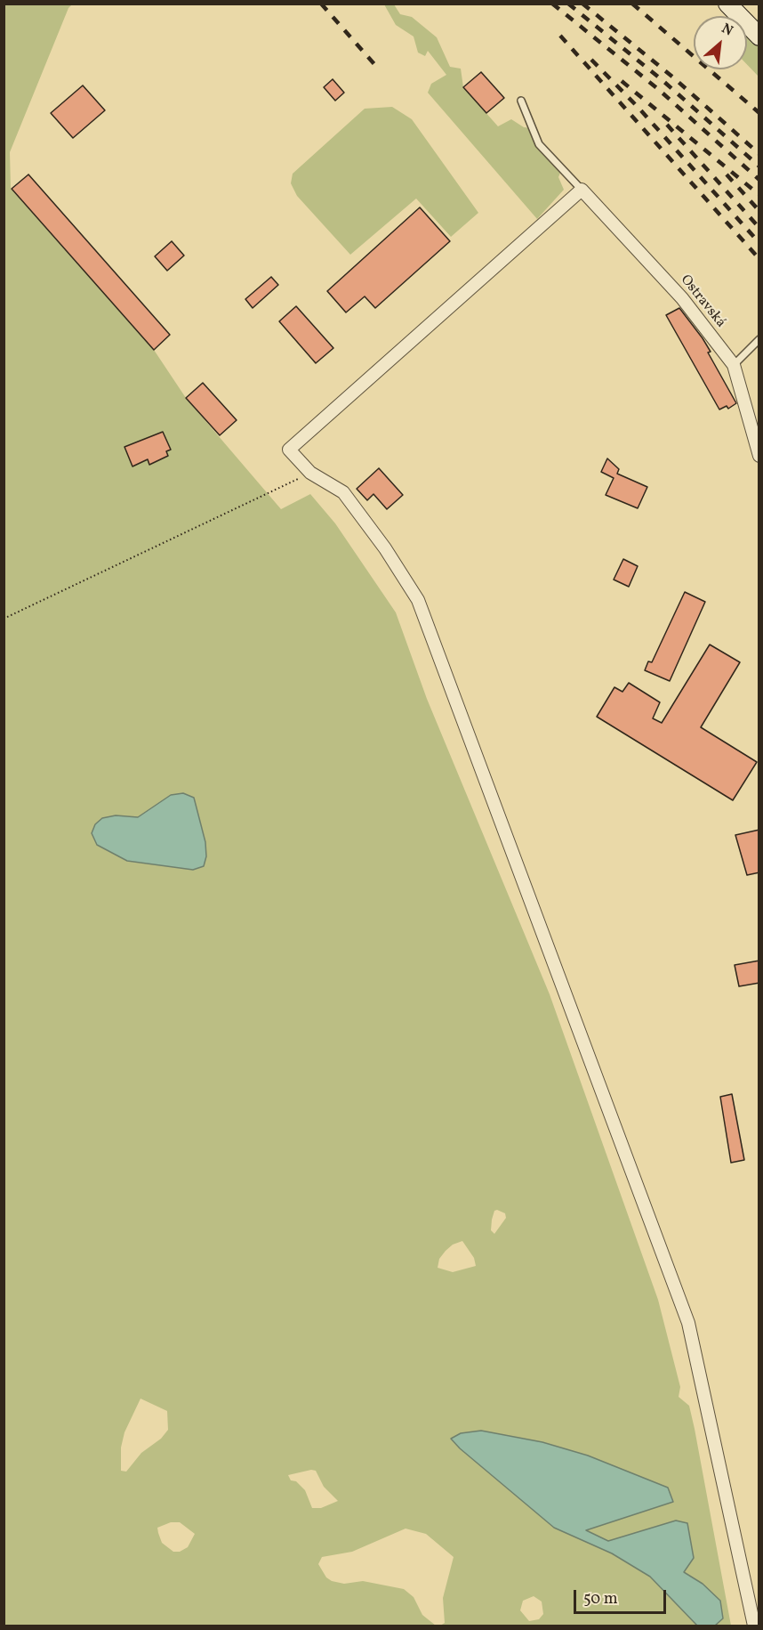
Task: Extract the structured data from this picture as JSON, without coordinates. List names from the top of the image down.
{
  "streets": {
    "street": ["Ostravská"]
  },
  "scale_bar": "50 m",
  "north": "top right"
}
